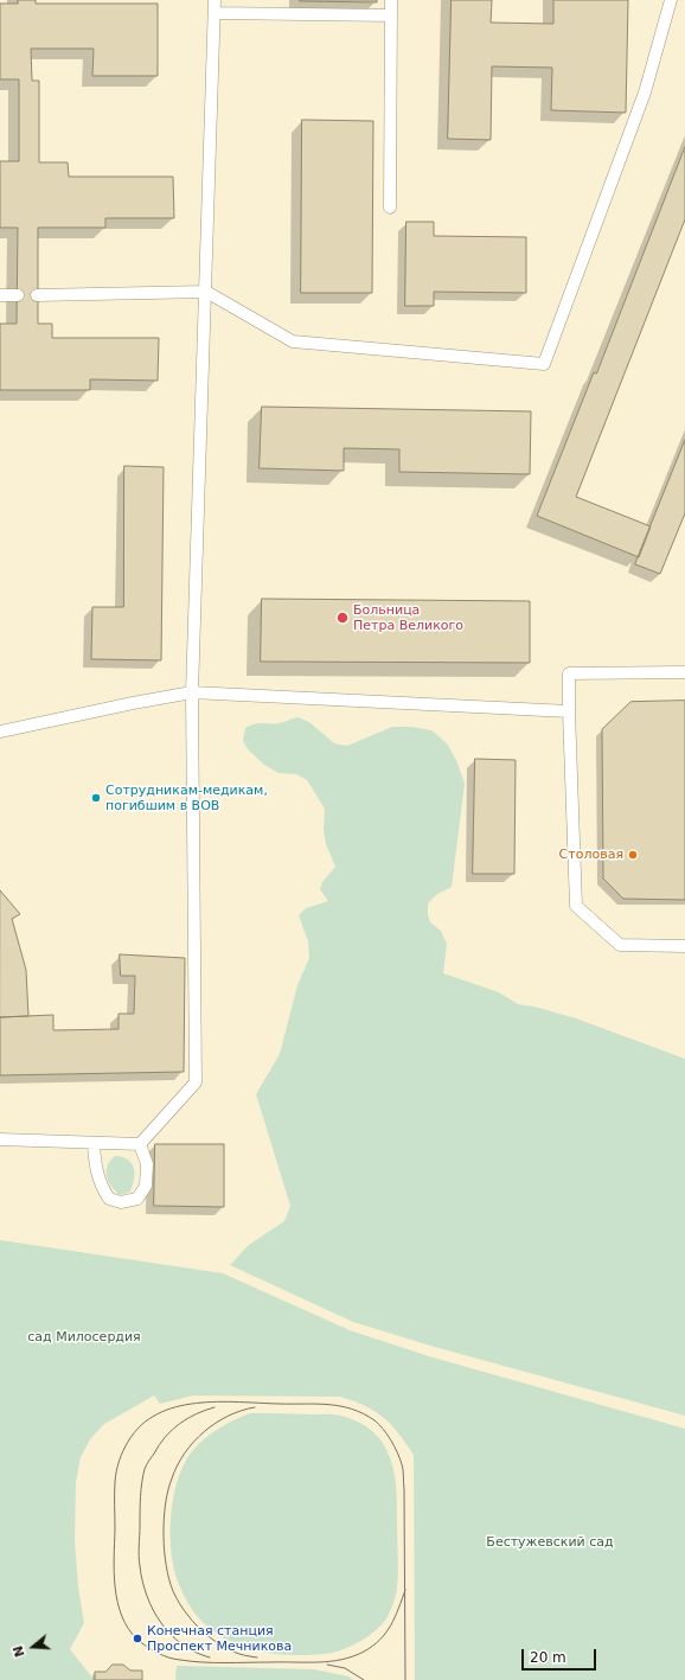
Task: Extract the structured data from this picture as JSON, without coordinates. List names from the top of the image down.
{
  "parks": ["сад Милосердия", "Бестужевский сад"],
  "places": [
    "Больница Петра Великого",
    "Сотрудникам-медикам, погибшим в ВОВ",
    "Столовая",
    "Конечная станция Проспект Мечникова"
  ],
  "scale_bar": "20 m",
  "north": "left"
}
